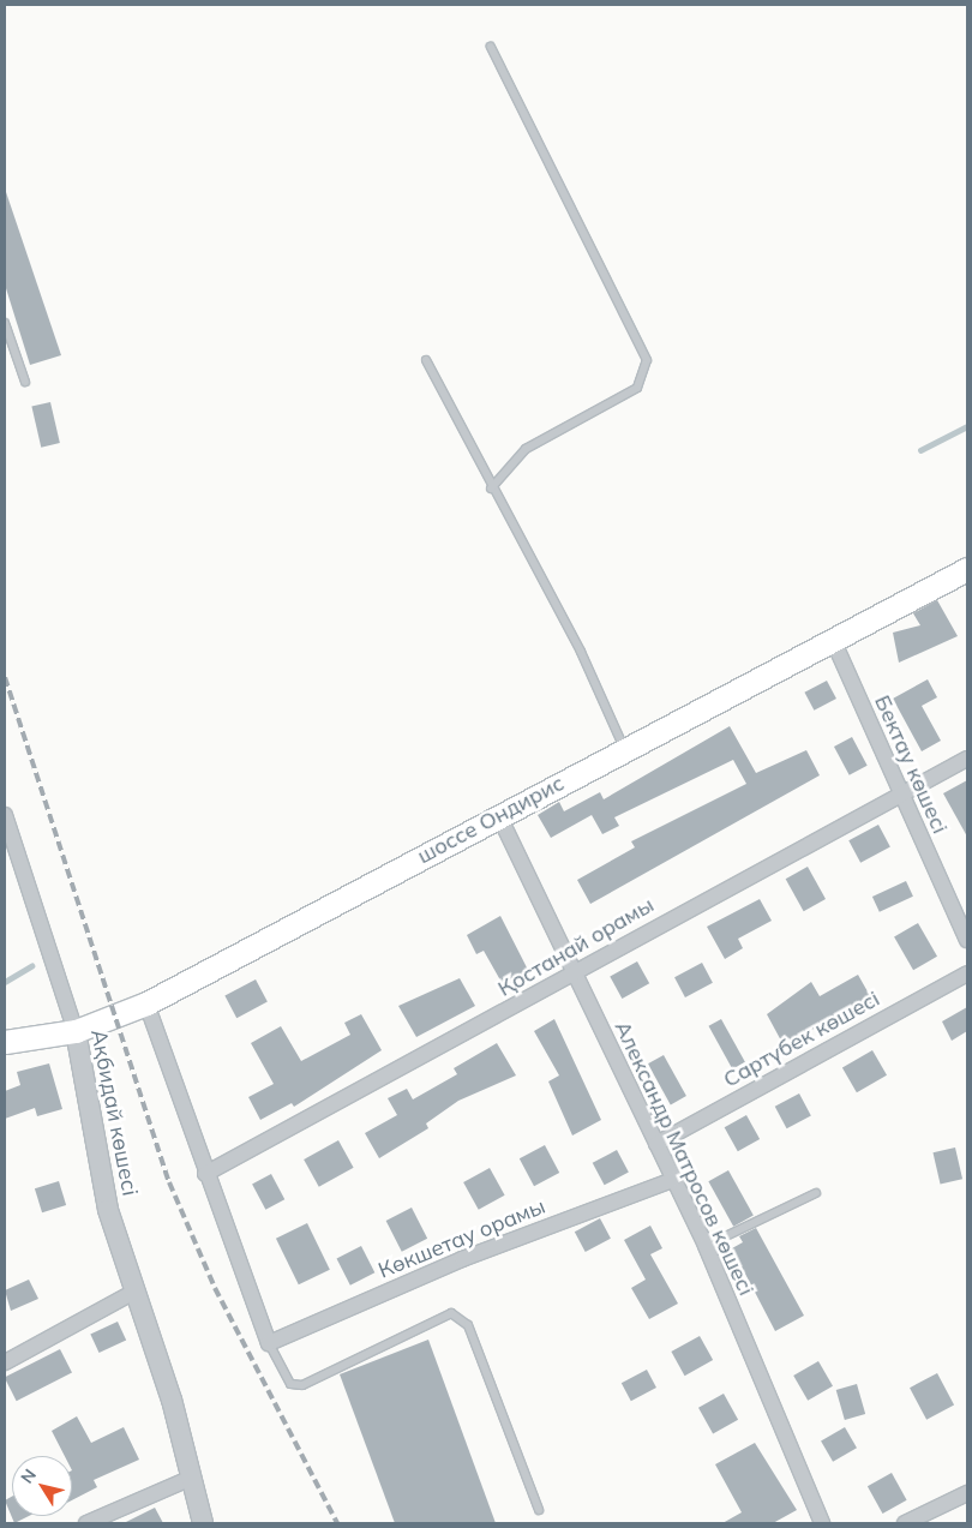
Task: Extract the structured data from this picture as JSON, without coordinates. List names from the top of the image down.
{
  "streets": {
    "main road": ["шоссе Ондирис"],
    "street": [
      "Бектау көшесі",
      "Қостанай орамы",
      "Сартүбек көшесі",
      "Ақбидай көшесі",
      "Александр Матросов көшесі",
      "Көкшетау орамы"
    ]
  },
  "crossings": [
    ["Бектау көшесі", "шоссе Ондирис"],
    ["Бектау көшесі", "Қостанай орамы"],
    ["шоссе Ондирис", "Ақбидай көшесі"],
    ["шоссе Ондирис", "Александр Матросов көшесі"],
    ["Қостанай орамы", "Александр Матросов көшесі"],
    ["Сартүбек көшесі", "Александр Матросов көшесі"],
    ["Александр Матросов көшесі", "Көкшетау орамы"]
  ],
  "north": "top left"
}
